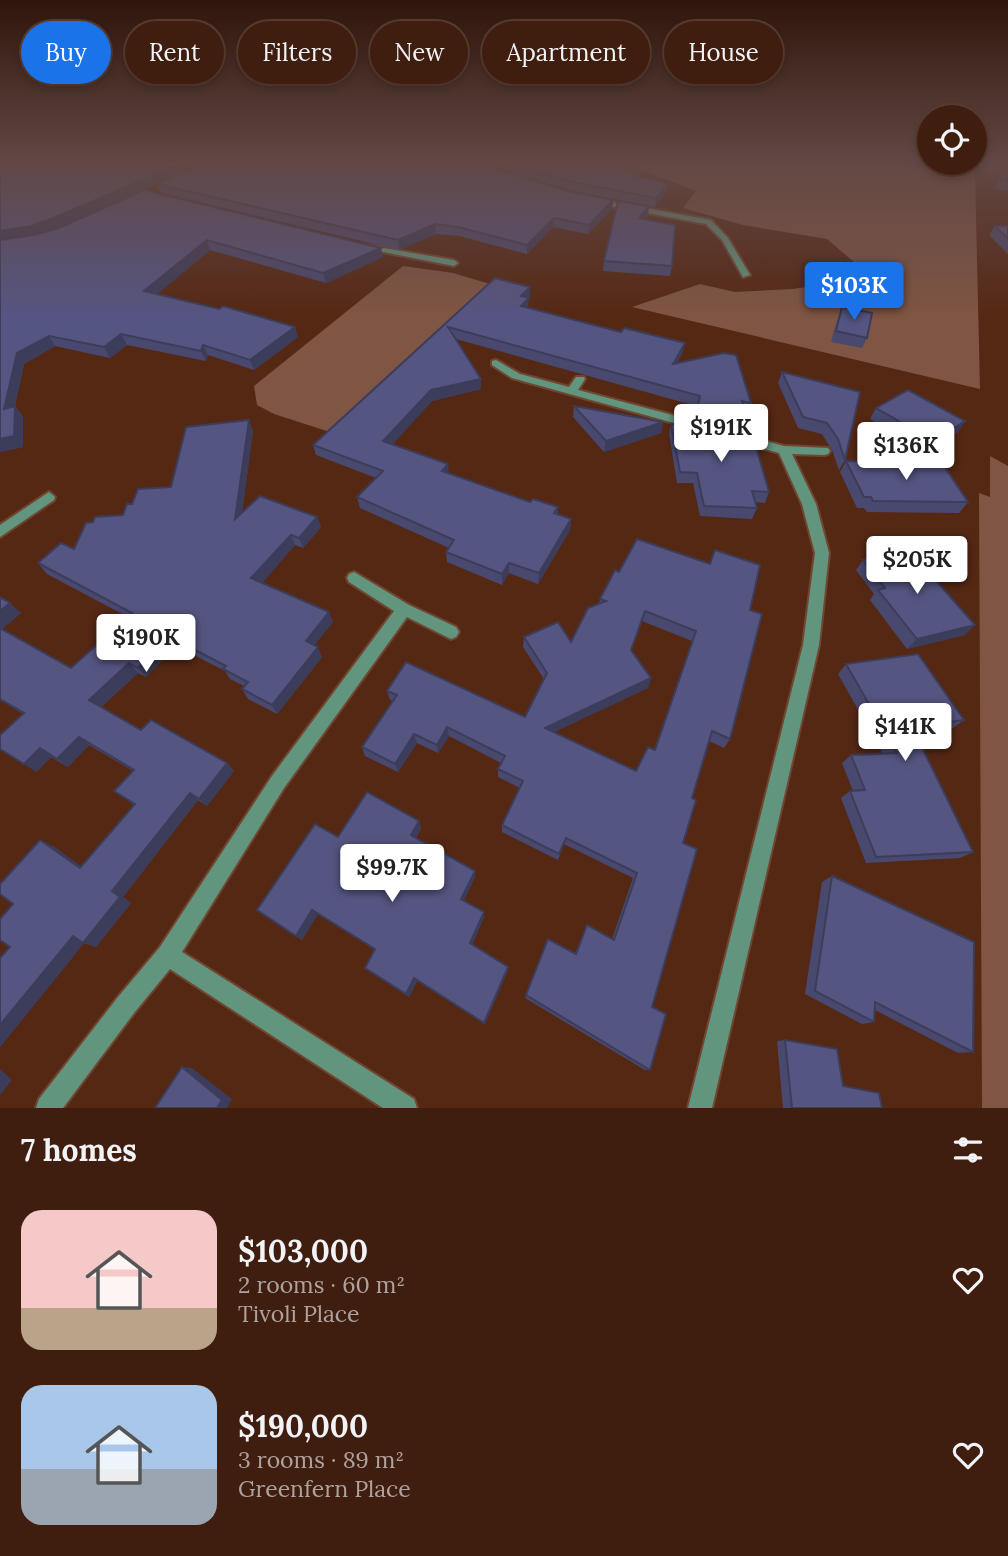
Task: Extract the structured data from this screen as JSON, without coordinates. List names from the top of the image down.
{
  "page": {
    "chip": [
      "Buy",
      "Rent",
      "Filters",
      "New",
      "Apartment",
      "House"
    ],
    "price": [
      "$103K",
      "$191K",
      "$136K",
      "$205K",
      "$190K",
      "$141K",
      "$99.7K"
    ],
    "heading": "7 homes",
    "list": [
      {
        "name": "$103,000",
        "note": "2 rooms · 60 m² · Tivoli Place"
      },
      {
        "name": "$190,000",
        "note": "3 rooms · 89 m² · Greenfern Place"
      }
    ]
  }
}
